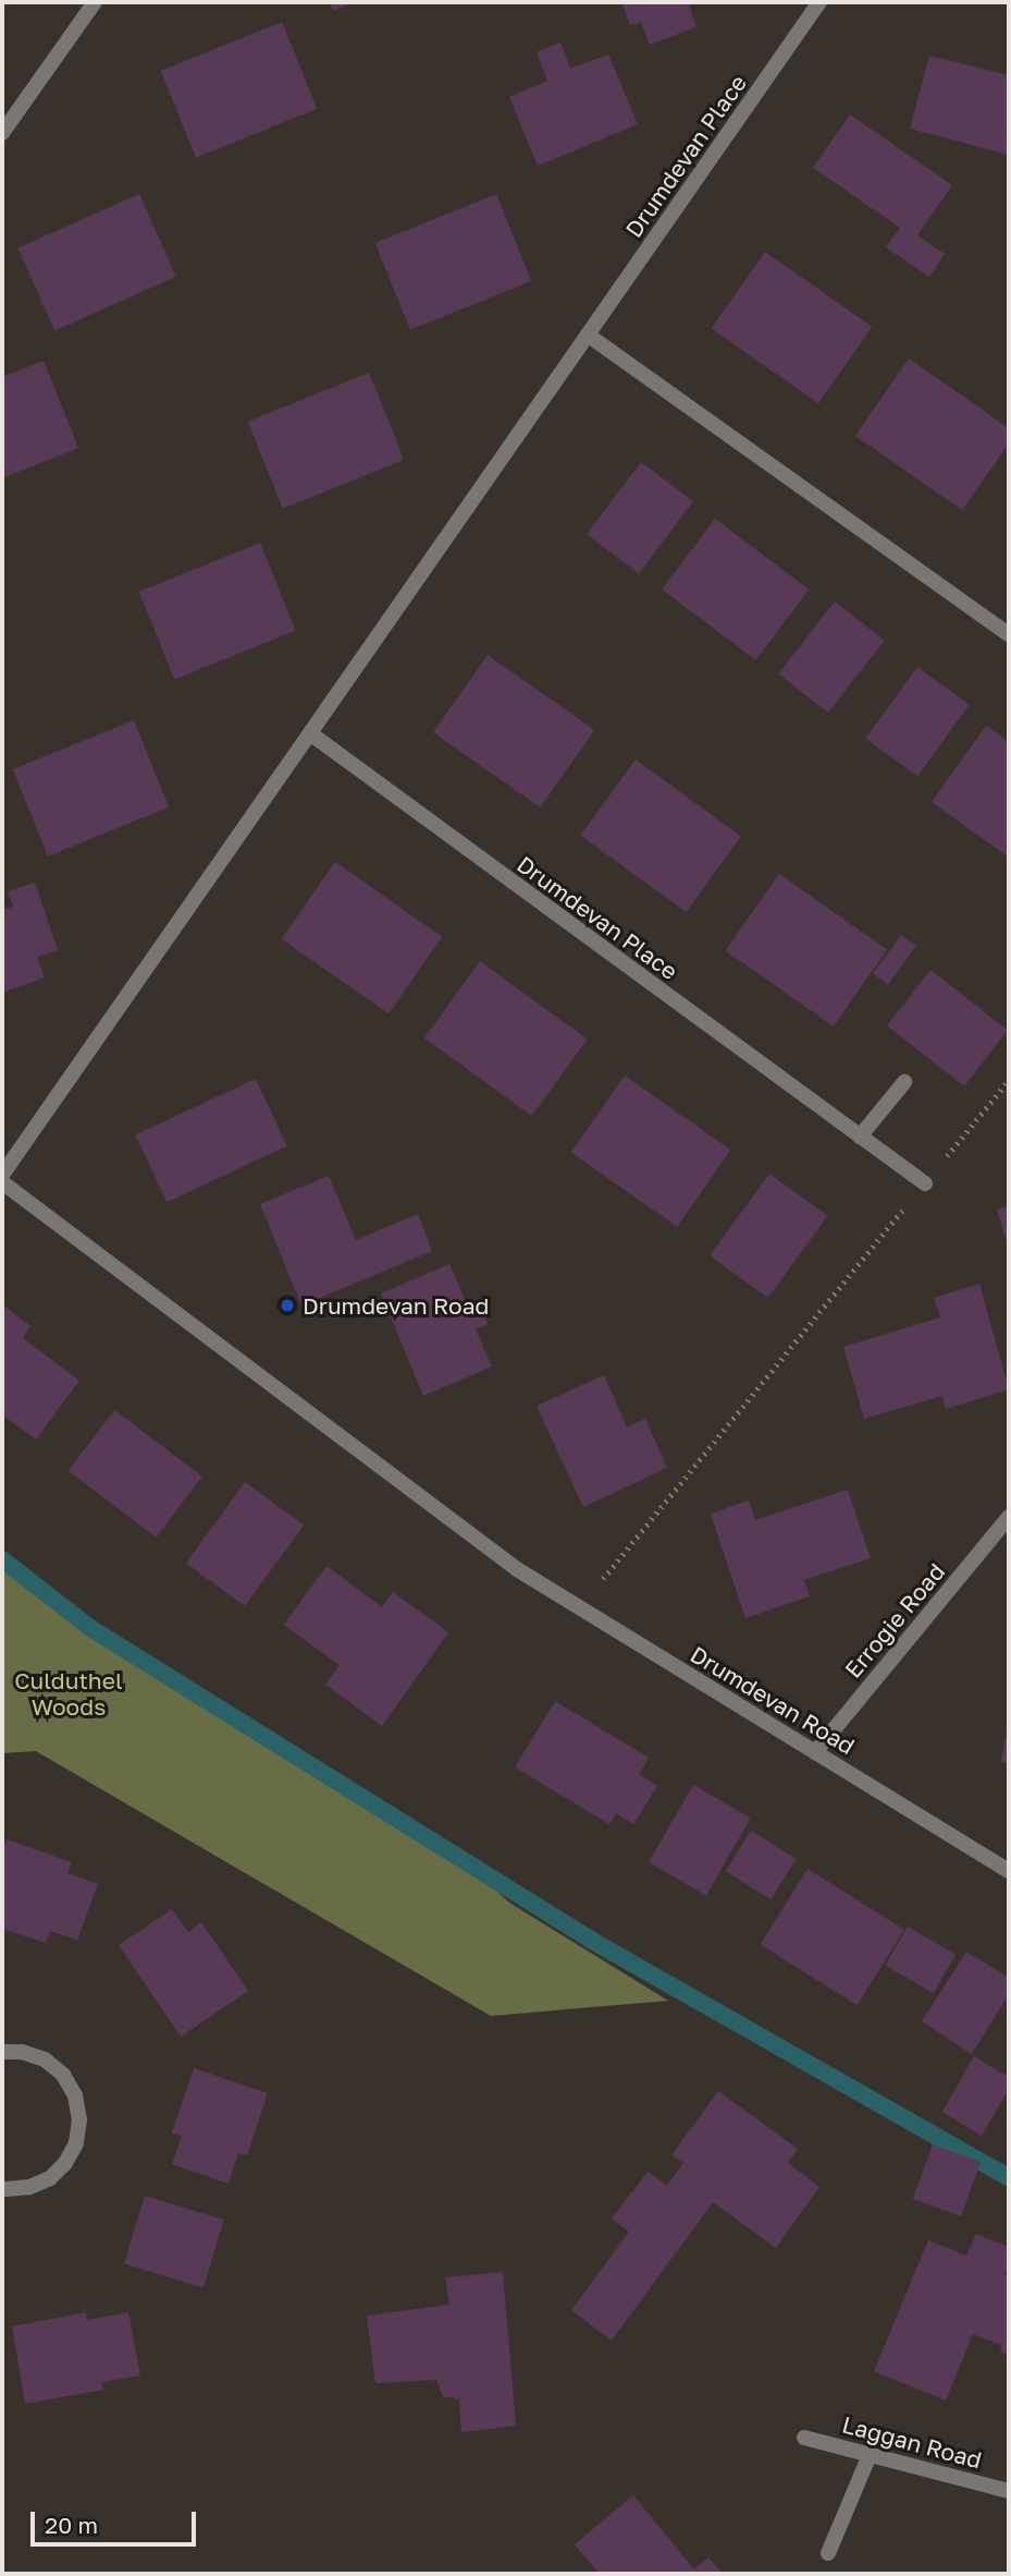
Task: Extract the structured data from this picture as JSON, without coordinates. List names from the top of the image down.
{
  "streets": {
    "street": [
      "Drumdevan Place",
      "Errogie Road",
      "Drumdevan Road",
      "Laggan Road"
    ]
  },
  "crossings": [
    ["Errogie Road", "Drumdevan Road"]
  ],
  "parks": ["Culduthel Woods"],
  "places": ["Drumdevan Road"],
  "scale_bar": "20 m"
}
